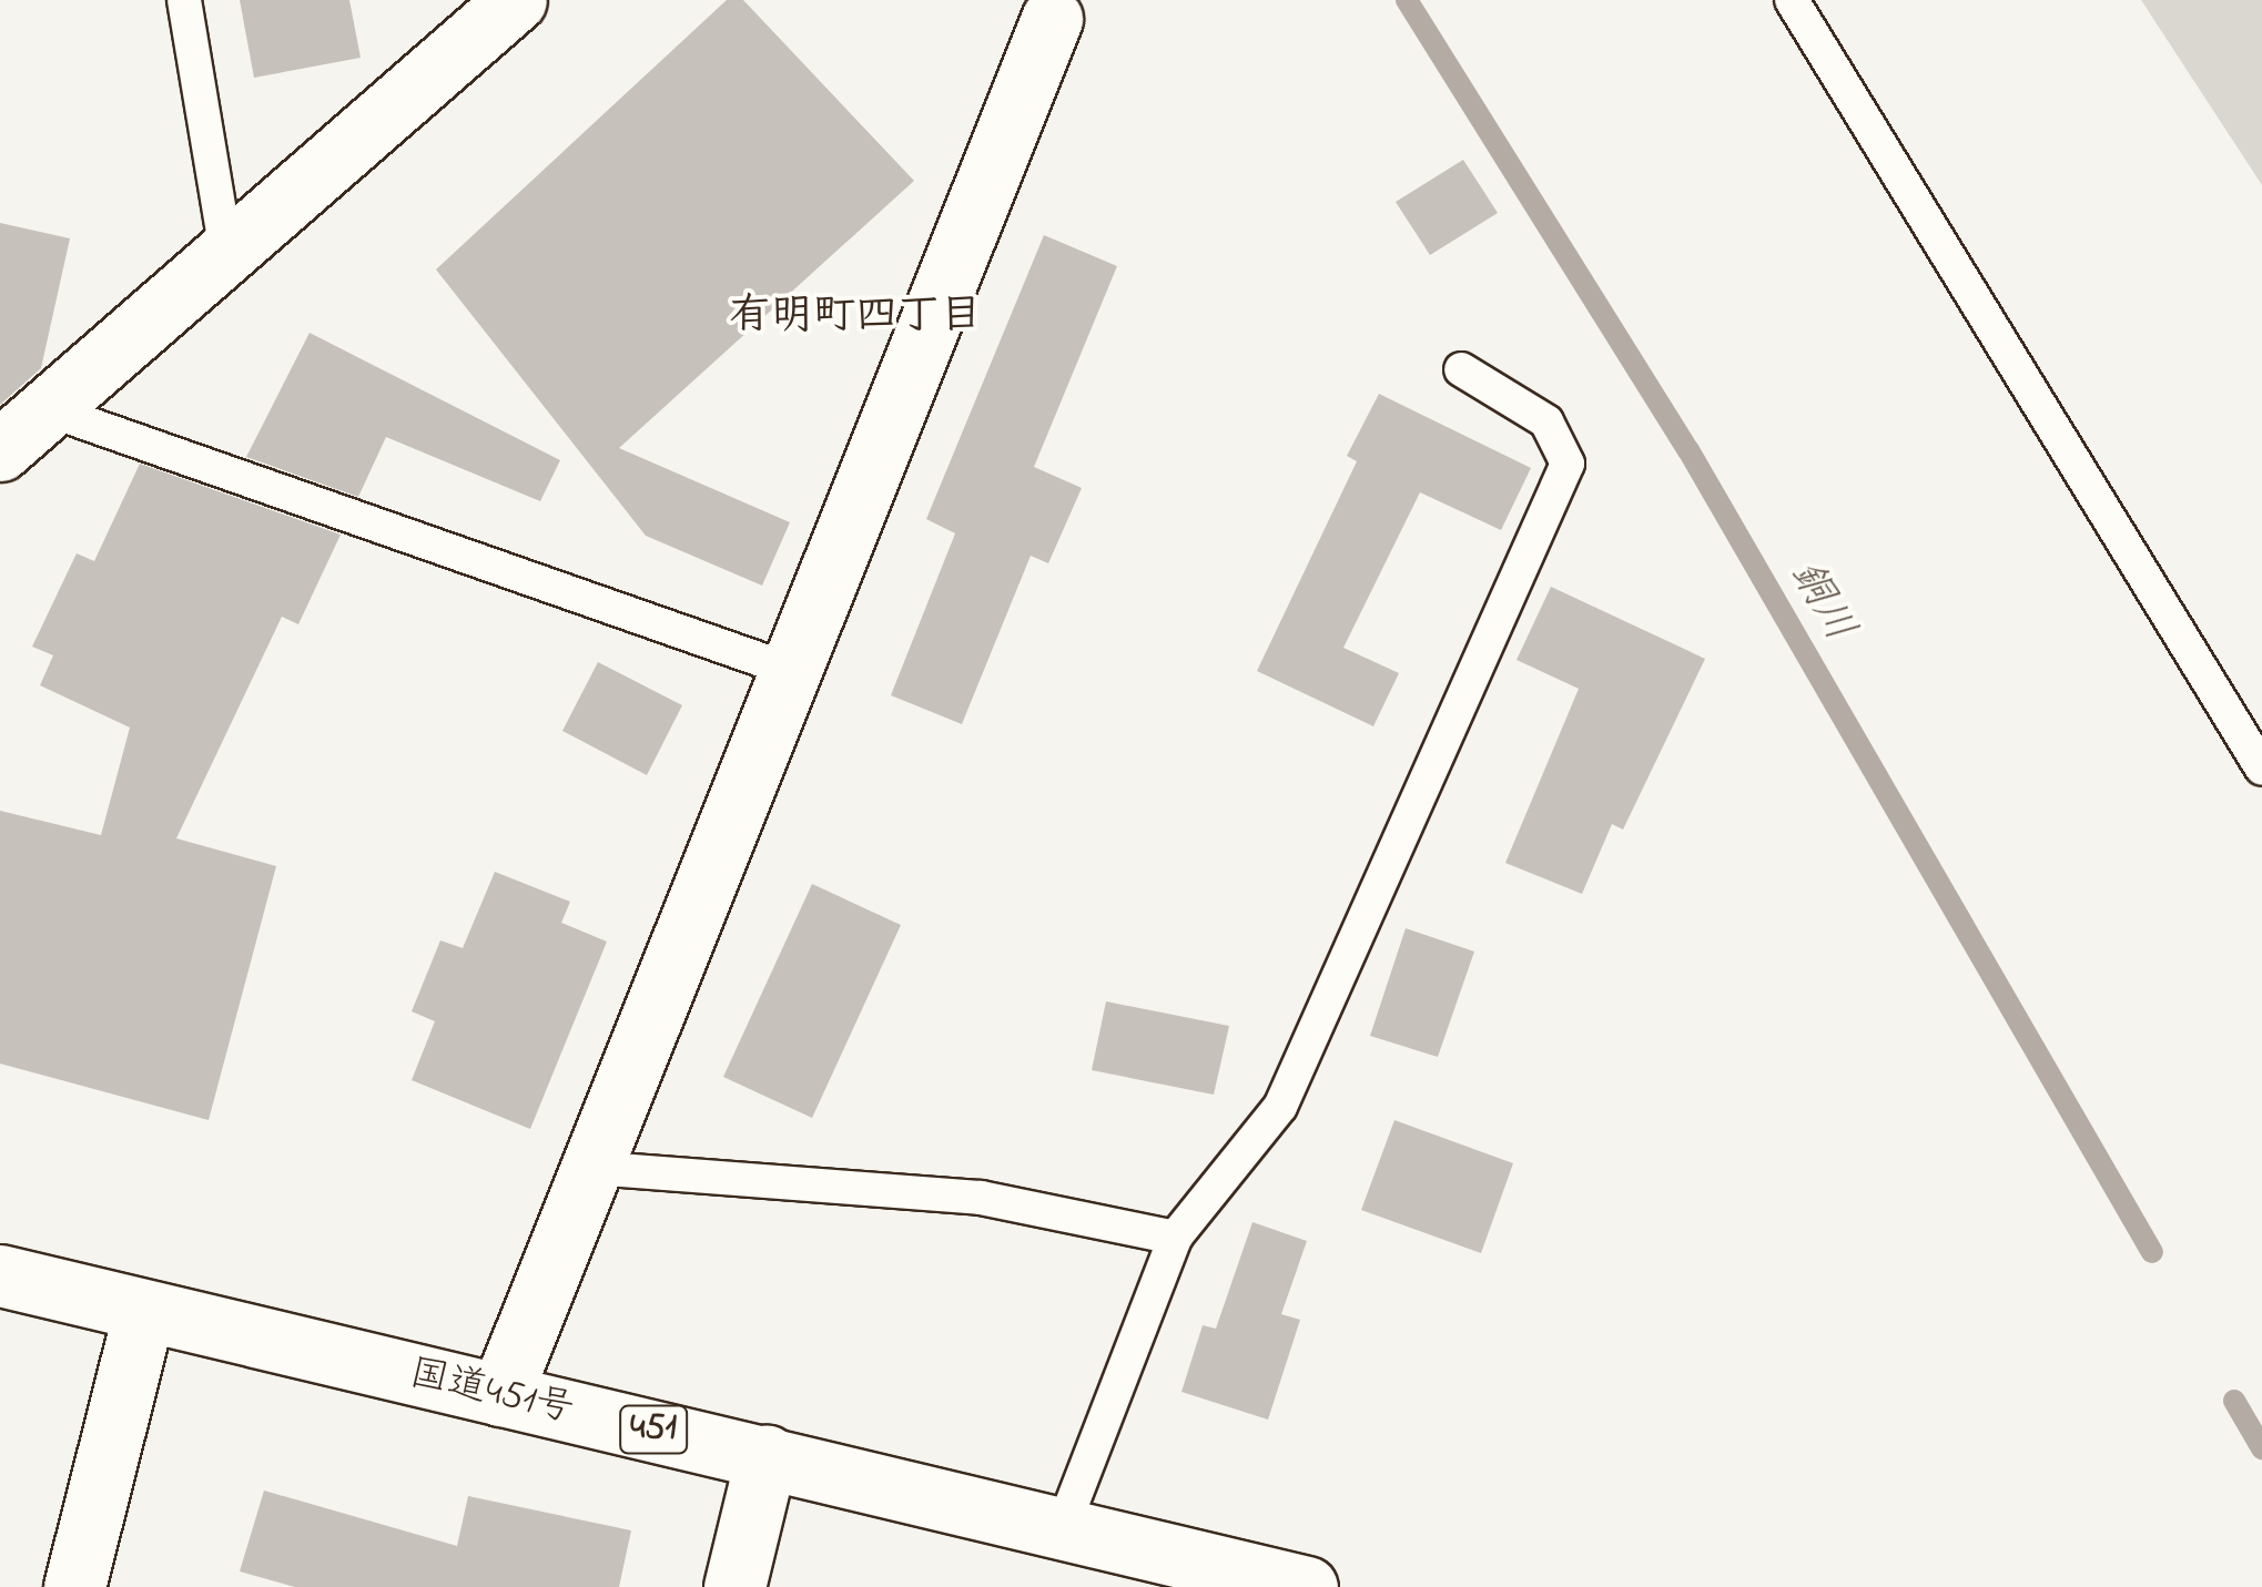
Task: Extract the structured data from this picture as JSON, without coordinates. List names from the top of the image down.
{
  "streets": {
    "main road": ["国道451号", "451"]
  },
  "districts": ["有明町四丁目"],
  "water": ["銅川"]
}
